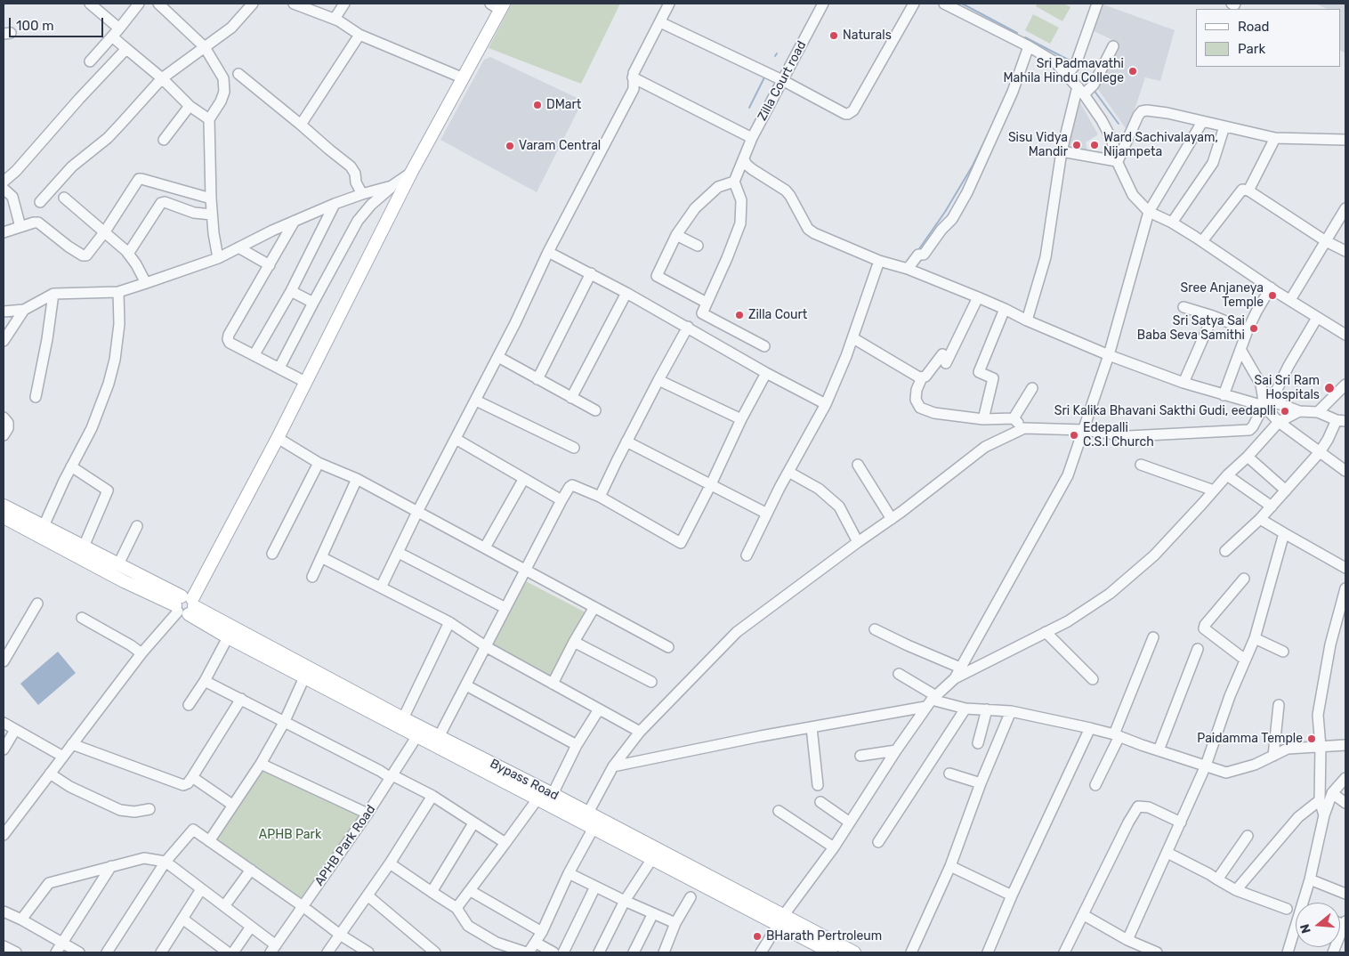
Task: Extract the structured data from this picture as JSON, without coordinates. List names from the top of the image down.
{
  "streets": {
    "main road": ["Bypass Road"],
    "street": ["Zilla Court road", "APHB Park Road"]
  },
  "crossings": [
    ["Bypass Road", "APHB Park Road"]
  ],
  "parks": ["APHB Park"],
  "places": [
    "Naturals",
    "Sri Padmavathi Mahila Hindu College",
    "DMart",
    "Sisu Vidya Mandir",
    "Ward Sachivalayam, Nijampeta",
    "Varam Central",
    "Sree Anjaneya Temple",
    "Zilla Court",
    "Sri Satya Sai Baba Seva Samithi",
    "Sai Sri Ram Hospitals",
    "Sri Kalika Bhavani Sakthi Gudi, eedaplli",
    "Edepalli C.S.I Church",
    "Paidamma Temple",
    "BHarath Pertroleum"
  ],
  "legend": ["Road", "Park"],
  "scale_bar": "100 m",
  "north": "left"
}
